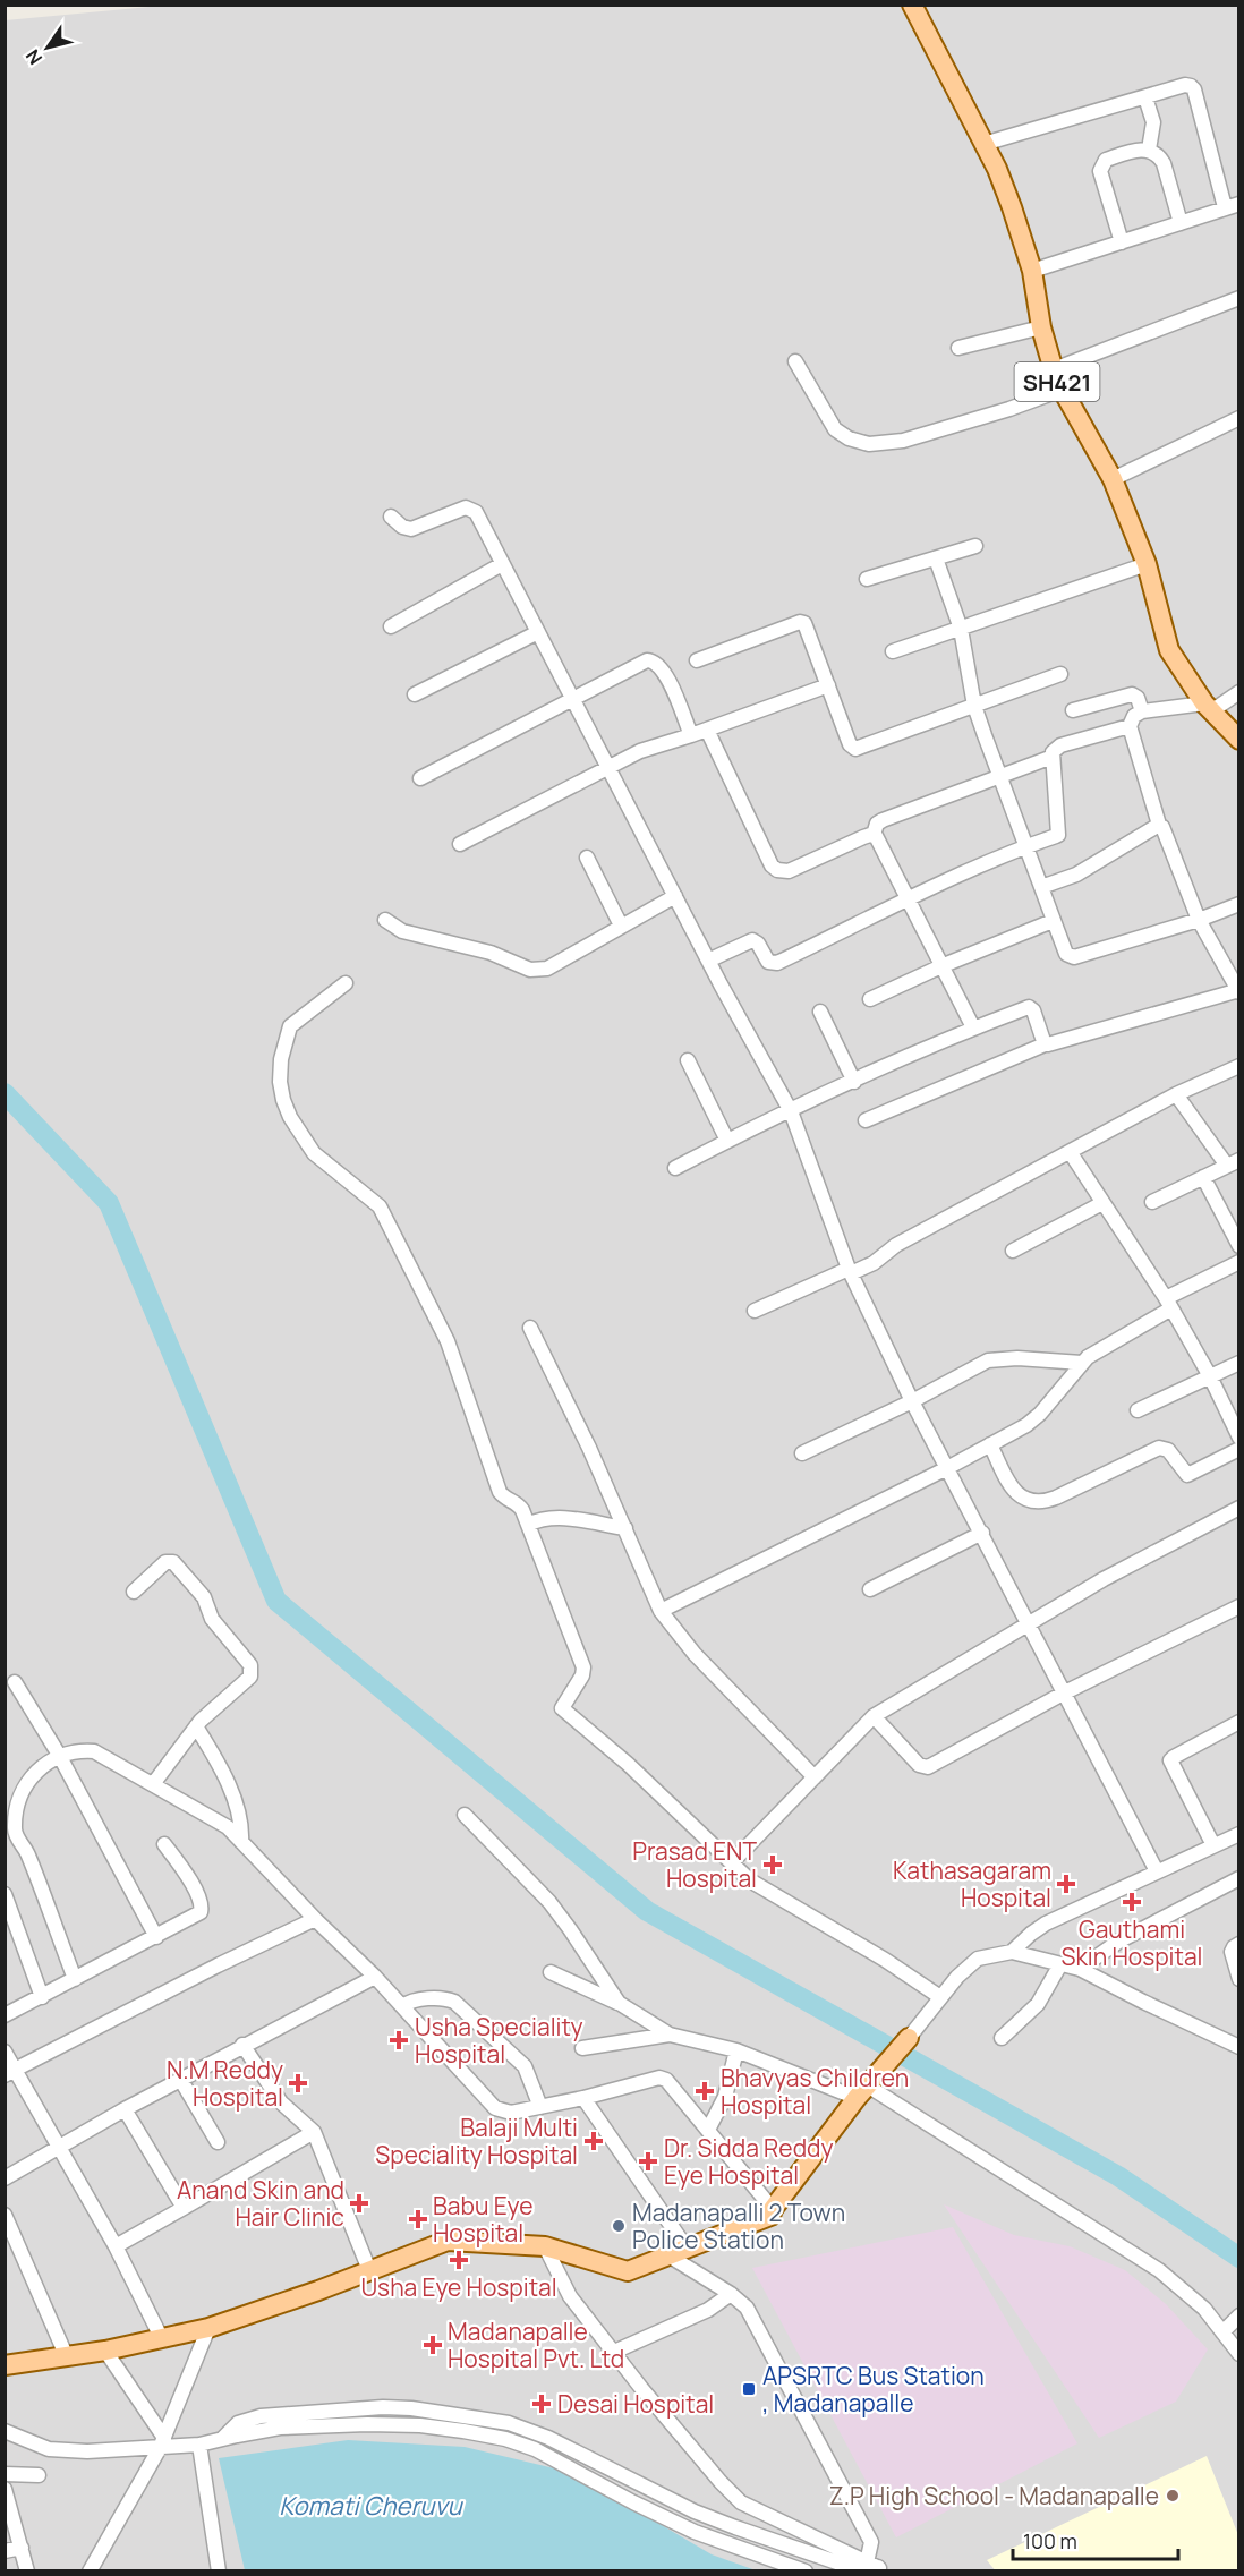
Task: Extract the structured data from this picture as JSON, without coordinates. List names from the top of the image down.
{
  "streets": {
    "main road": ["SH421"]
  },
  "water": ["Komati Cheruvu"],
  "places": {
    "health": [
      "Prasad ENT Hospital",
      "Kathasagaram Hospital",
      "Gauthami Skin Hospital",
      "Usha Speciality Hospital",
      "N.M Reddy Hospital",
      "Bhavyas Children Hospital",
      "Balaji Multi Speciality Hospital",
      "Dr. Sidda Reddy Eye Hospital",
      "Anand Skin and Hair Clinic",
      "Babu Eye Hospital",
      "Usha Eye Hospital",
      "Madanapalle Hospital Pvt. Ltd",
      "Desai Hospital"
    ],
    "other": ["Madanapalli 2 Town Police Station", "Z.P High School - Madanapalle"],
    "transit": ["APSRTC Bus Station , Madanapalle"]
  },
  "scale_bar": "100 m",
  "north": "bottom left"
}
